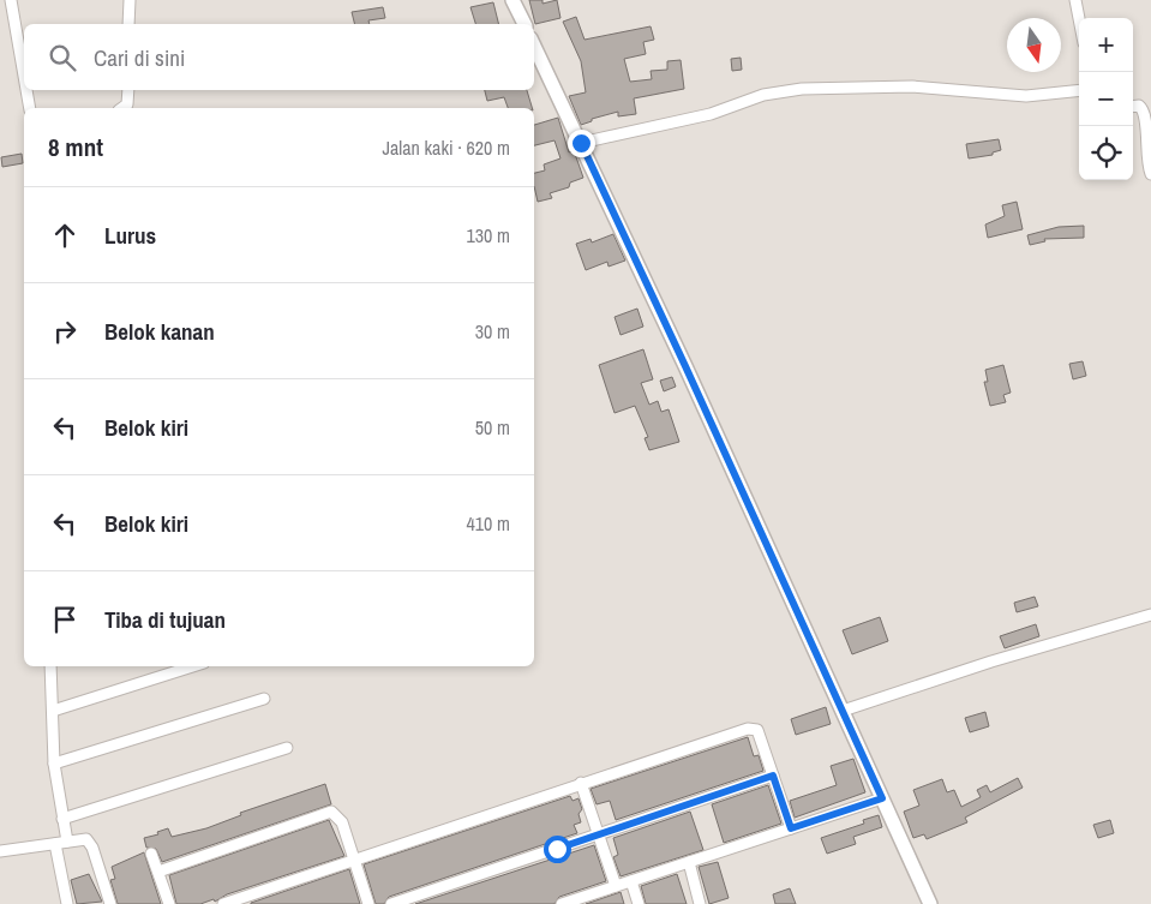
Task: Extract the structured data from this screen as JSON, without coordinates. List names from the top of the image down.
{
  "north": "bottom",
  "page": {
    "map_buttons": ["+", "−"],
    "search": "Cari di sini",
    "heading": ["8 mnt", "Jalan kaki · 620 m"],
    "list": [
      ["Lurus", "130 m"],
      ["Belok kanan", "30 m"],
      ["Belok kiri", "50 m"],
      ["Belok kiri", "410 m"],
      "Tiba di tujuan"
    ]
  }
}
